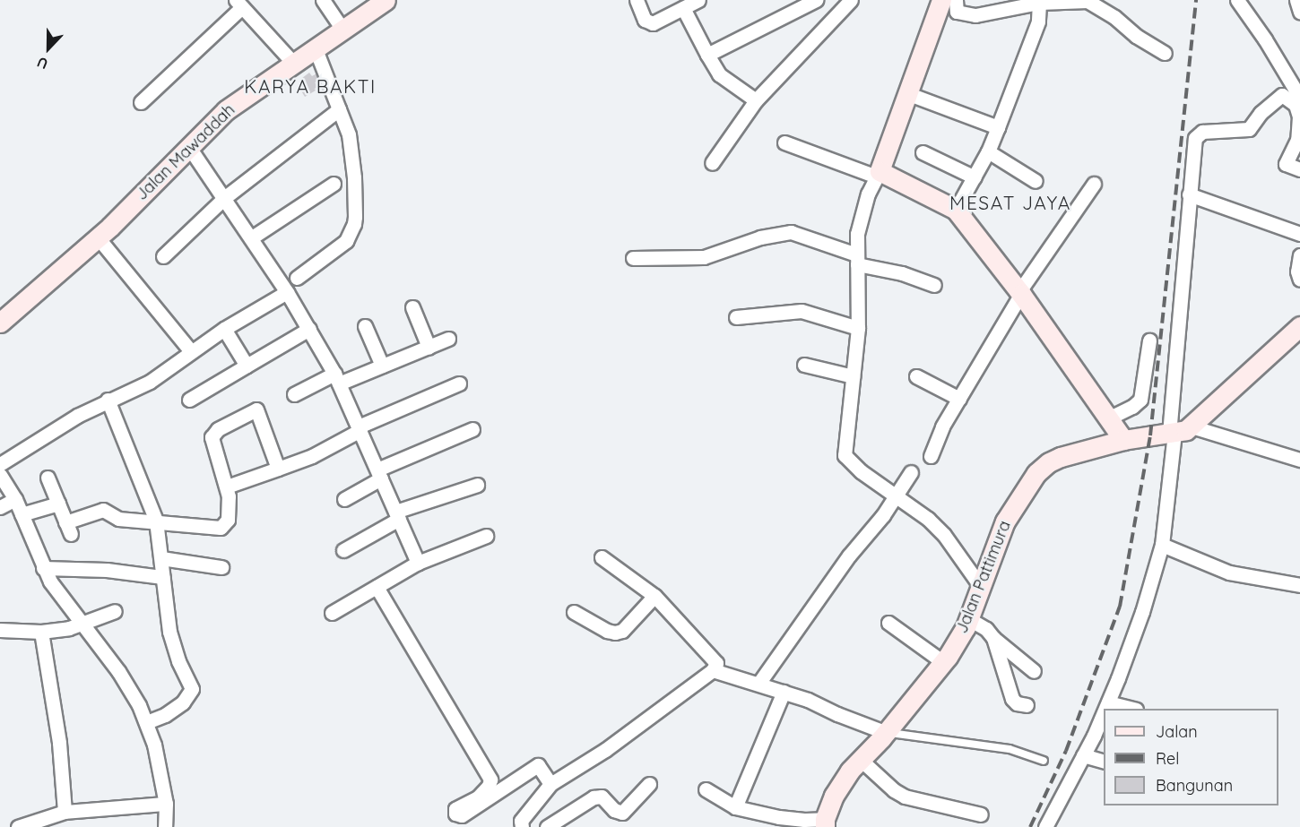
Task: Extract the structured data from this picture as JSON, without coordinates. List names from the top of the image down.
{
  "streets": {
    "street": ["Jalan Mawaddah", "Jalan Pattimura"]
  },
  "districts": ["KARYA BAKTI", "MESAT JAYA"],
  "legend": ["Jalan", "Rel", "Bangunan"],
  "north": "bottom"
}
